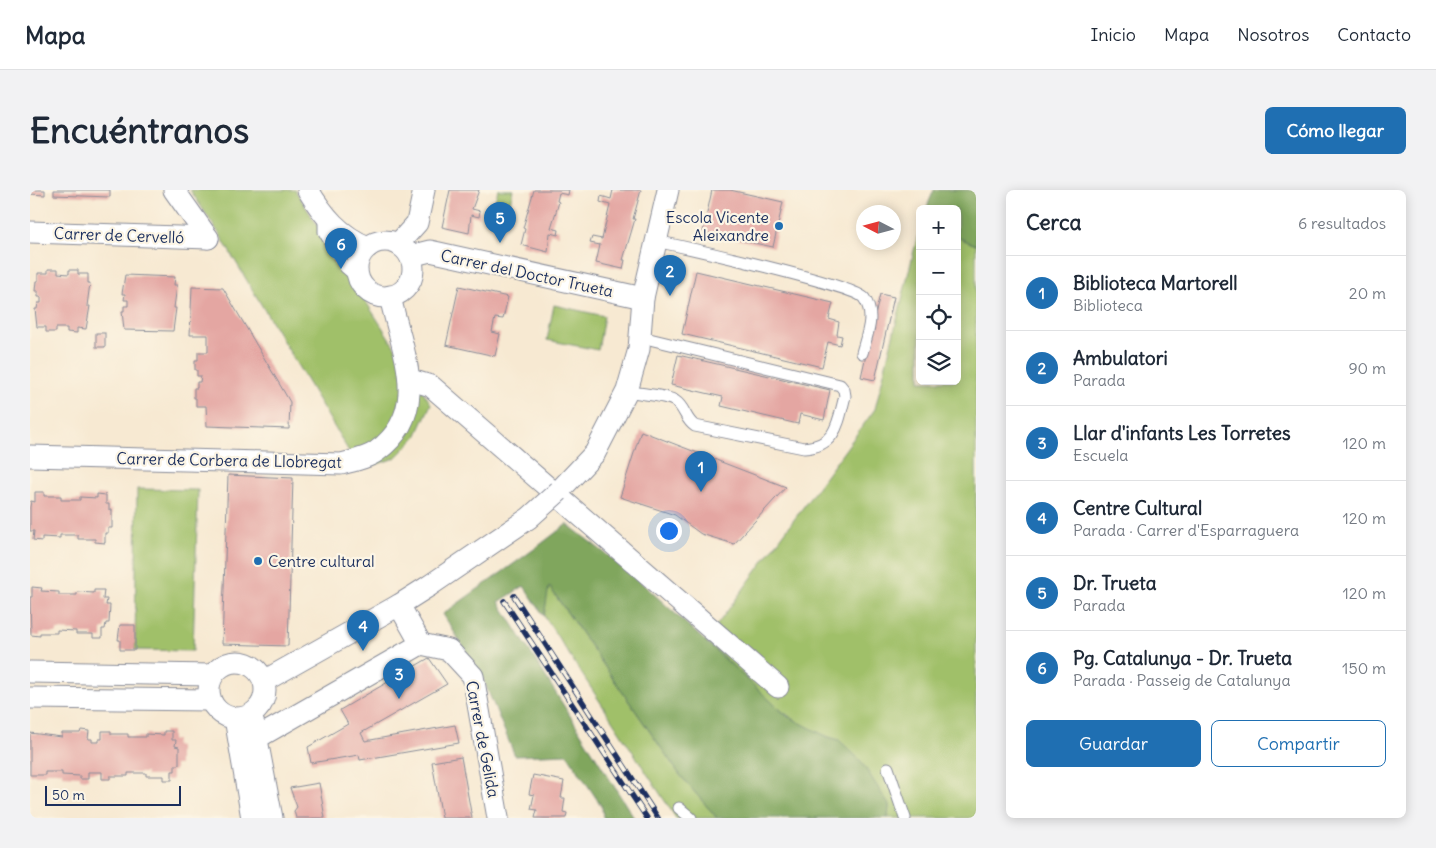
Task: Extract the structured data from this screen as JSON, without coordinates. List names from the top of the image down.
{
  "streets": {
    "street": [
      "Carrer de Cervelló",
      "Carrer del Doctor Trueta",
      "Carrer de Corbera de Llobregat",
      "Carrer de Gelida"
    ]
  },
  "crossings": [
    ["Carrer del Doctor Trueta", "Carrer de Corbera de Llobregat"]
  ],
  "places": ["Escola Vicente Aleixandre", "Centre cultural"],
  "scale_bar": "50 m",
  "north": "left",
  "page": {
    "header": "Mapa",
    "nav": [
      "Inicio",
      "Mapa",
      "Nosotros",
      "Contacto"
    ],
    "buttons": [
      "Cómo llegar",
      ["Guardar", "Compartir"]
    ],
    "title": "Encuéntranos",
    "heading": ["Cerca", "6 resultados"],
    "pins": [
      "5",
      "6",
      "2",
      "1",
      "4",
      "3"
    ],
    "map_buttons": ["+", "−"],
    "list": [
      {
        "mark": "1",
        "name": "Biblioteca Martorell",
        "note": "Biblioteca",
        "value": "20 m"
      },
      {
        "mark": "2",
        "name": "Ambulatori",
        "note": "Parada",
        "value": "90 m"
      },
      {
        "mark": "3",
        "name": "Llar d'infants Les Torretes",
        "note": "Escuela",
        "value": "120 m"
      },
      {
        "mark": "4",
        "name": "Centre Cultural",
        "note": "Parada · Carrer d'Esparraguera",
        "value": "120 m"
      },
      {
        "mark": "5",
        "name": "Dr. Trueta",
        "note": "Parada",
        "value": "120 m"
      },
      {
        "mark": "6",
        "name": "Pg. Catalunya - Dr. Trueta",
        "note": "Parada · Passeig de Catalunya",
        "value": "150 m"
      }
    ],
    "scale": "50 m"
  }
}
